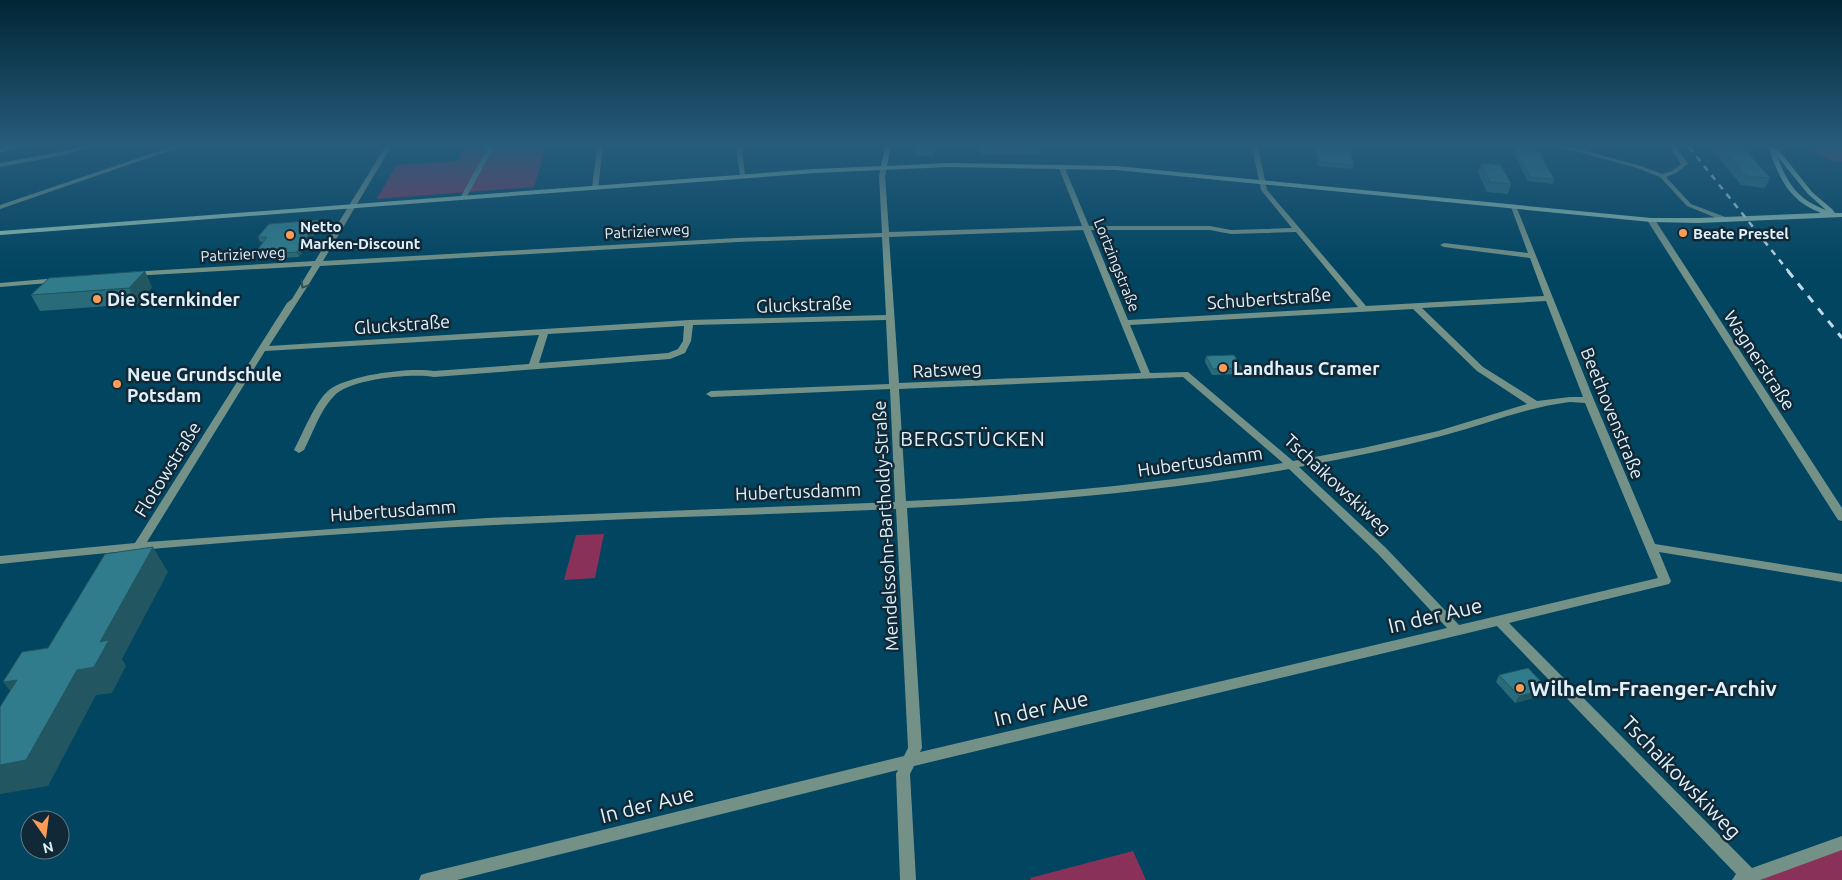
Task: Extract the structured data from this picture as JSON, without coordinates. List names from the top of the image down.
{
  "streets": {
    "street": [
      "Patrizierweg",
      "Lortzingstraße",
      "Schubertstraße",
      "Gluckstraße",
      "Wagnerstraße",
      "Ratsweg",
      "Beethovenstraße",
      "Hubertusdamm",
      "Flotowstraße",
      "Tschaikowskiweg",
      "Mendelssohn-Bartholdy-Straße",
      "In der Aue"
    ]
  },
  "crossings": [
    ["Patrizierweg", "Lortzingstraße"],
    ["Patrizierweg", "Flotowstraße"],
    ["Patrizierweg", "Mendelssohn-Bartholdy-Straße"],
    ["Lortzingstraße", "Schubertstraße"],
    ["Lortzingstraße", "Ratsweg"],
    ["Schubertstraße", "Beethovenstraße"],
    ["Gluckstraße", "Flotowstraße"],
    ["Gluckstraße", "Mendelssohn-Bartholdy-Straße"],
    ["Ratsweg", "Tschaikowskiweg"],
    ["Ratsweg", "Mendelssohn-Bartholdy-Straße"],
    ["Beethovenstraße", "Hubertusdamm"],
    ["Beethovenstraße", "In der Aue"],
    ["Hubertusdamm", "Flotowstraße"],
    ["Hubertusdamm", "Tschaikowskiweg"],
    ["Hubertusdamm", "Mendelssohn-Bartholdy-Straße"],
    ["Tschaikowskiweg", "In der Aue"],
    ["Mendelssohn-Bartholdy-Straße", "In der Aue"]
  ],
  "districts": ["BERGSTÜCKEN"],
  "places": [
    "Beate Prestel",
    "Netto Marken-Discount",
    "Die Sternkinder",
    "Landhaus Cramer",
    "Neue Grundschule Potsdam",
    "Wilhelm-Fraenger-Archiv"
  ],
  "north": "bottom"
}
